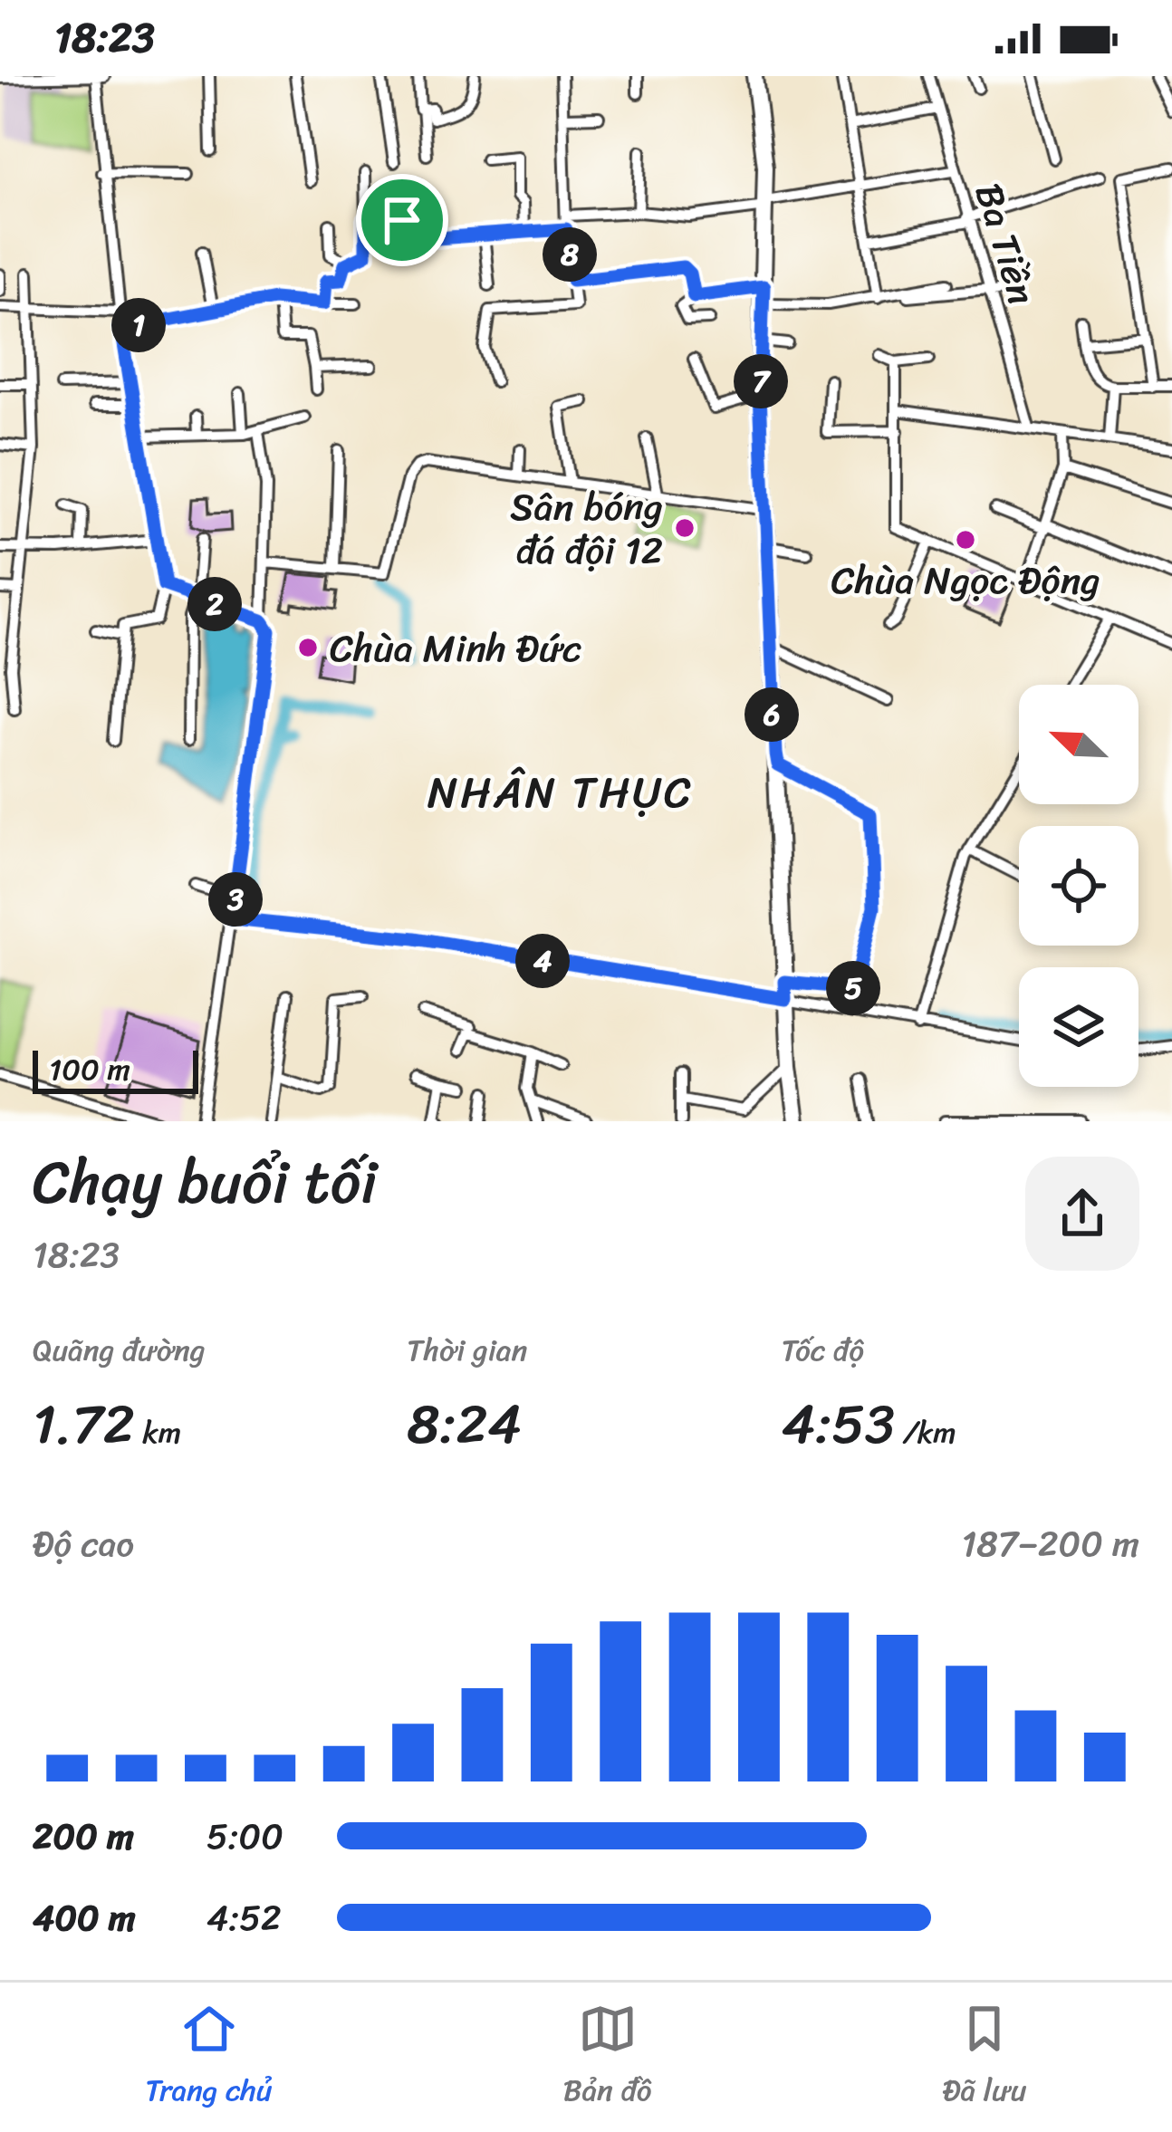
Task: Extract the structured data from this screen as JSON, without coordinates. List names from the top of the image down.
{
  "streets": {
    "street": ["Ba Tiền"]
  },
  "districts": ["NHÂN THỤC"],
  "places": ["Sân bóng đá đội 12", "Chùa Ngọc Động", "Chùa Minh Đức"],
  "scale_bar": "100 m",
  "north": "top left",
  "page": {
    "status": "18:23",
    "pins": [
      "8",
      "1",
      "7",
      "2",
      "6",
      "3",
      "4",
      "5"
    ],
    "scale": "100 m",
    "heading": ["Chạy buổi tối", "18:23"],
    "stats": [
      ["Quãng đường", "1.72 km"],
      ["Thời gian", "8:24"],
      ["Tốc độ", "4:53 /km"]
    ],
    "chart": ["Độ cao", "187–200 m"],
    "list": [
      {
        "name": "200 m",
        "note": "5:00"
      },
      {
        "name": "400 m",
        "note": "4:52"
      }
    ],
    "tabs": ["Trang chủ", "Bản đồ", "Đã lưu"]
  }
}
